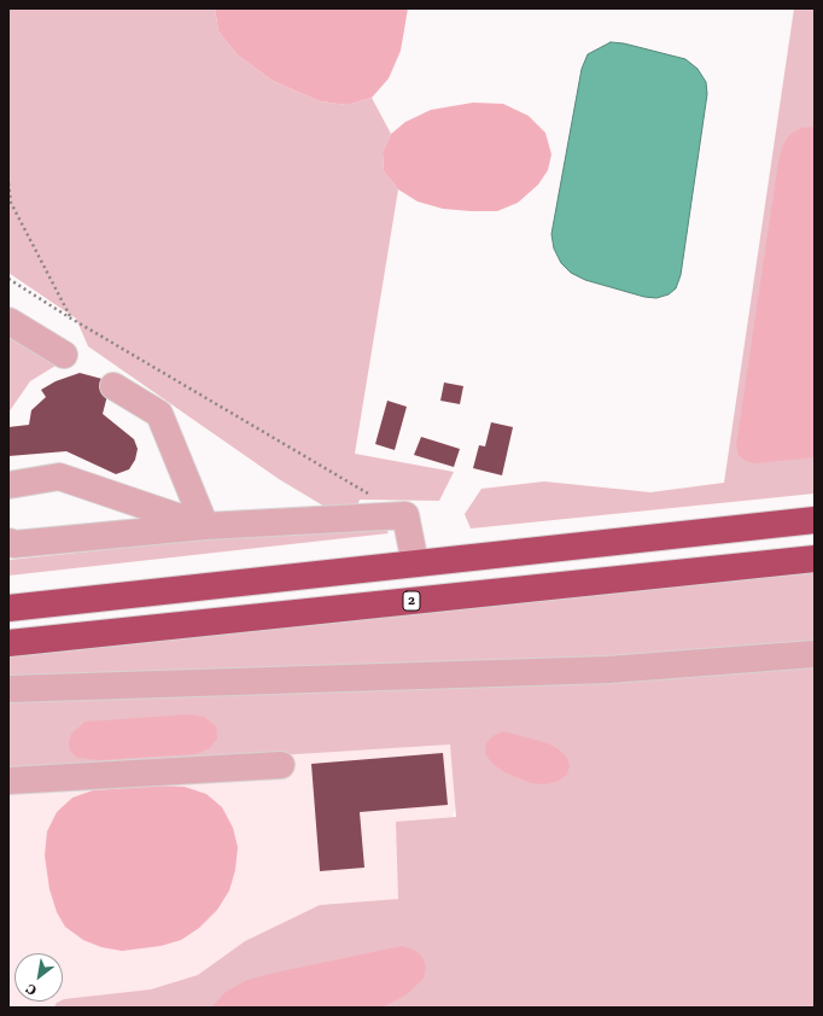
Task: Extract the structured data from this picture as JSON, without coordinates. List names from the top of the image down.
{
  "streets": {
    "highway": ["2"]
  },
  "north": "bottom left"
}
